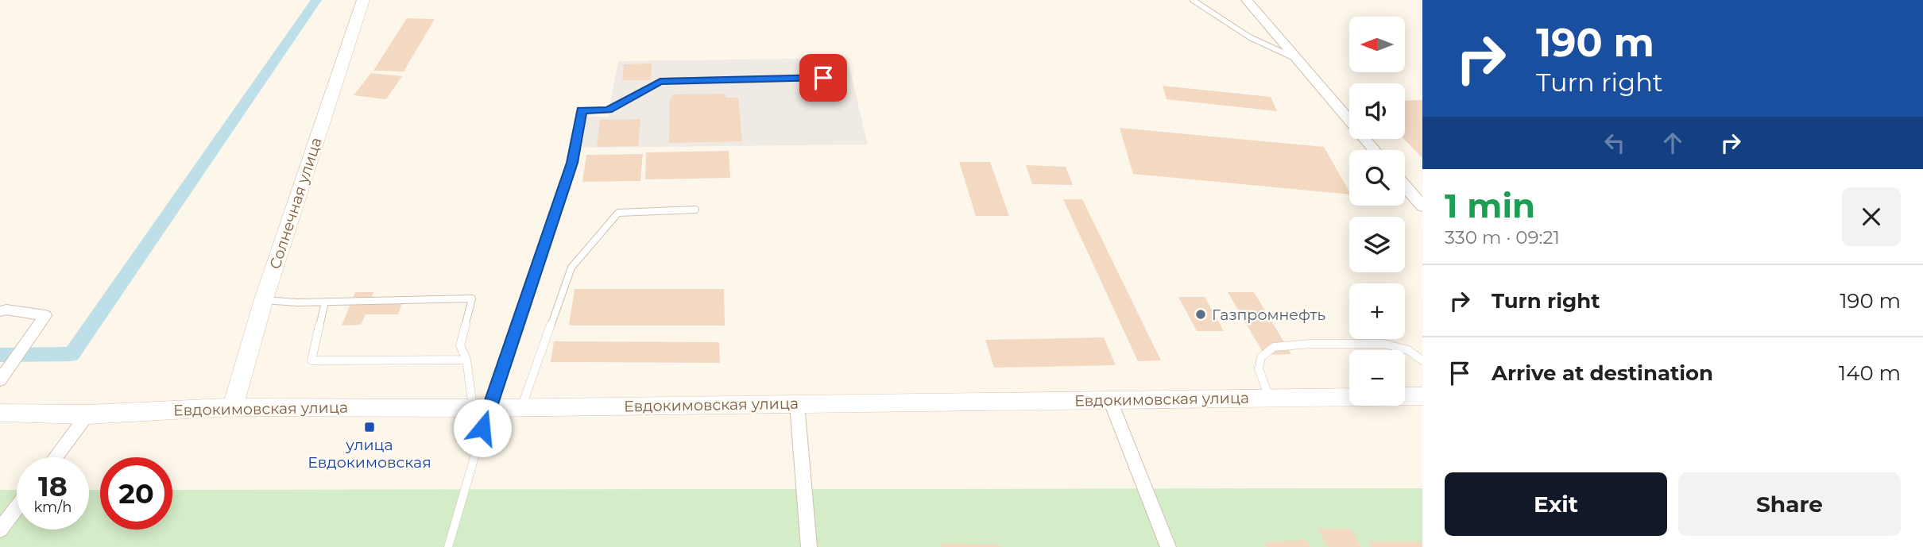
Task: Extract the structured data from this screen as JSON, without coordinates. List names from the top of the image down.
{
  "streets": {
    "main road": ["Солнечная улица", "Евдокимовская улица"]
  },
  "crossings": [
    ["Солнечная улица", "Евдокимовская улица"]
  ],
  "places": {
    "other": ["Газпромнефть"],
    "transit": ["улица Евдокимовская"]
  },
  "north": "left",
  "page": {
    "turn": ["190 m", "Turn right"],
    "map_buttons": ["+", "−"],
    "heading": ["1 min", "330 m · 09:21"],
    "list": [
      {
        "name": "Turn right",
        "value": "190 m"
      },
      {
        "name": "Arrive at destination",
        "value": "140 m"
      }
    ],
    "speed": "18 km/h",
    "limit": "20",
    "buttons": ["Exit", "Share"]
  }
}
